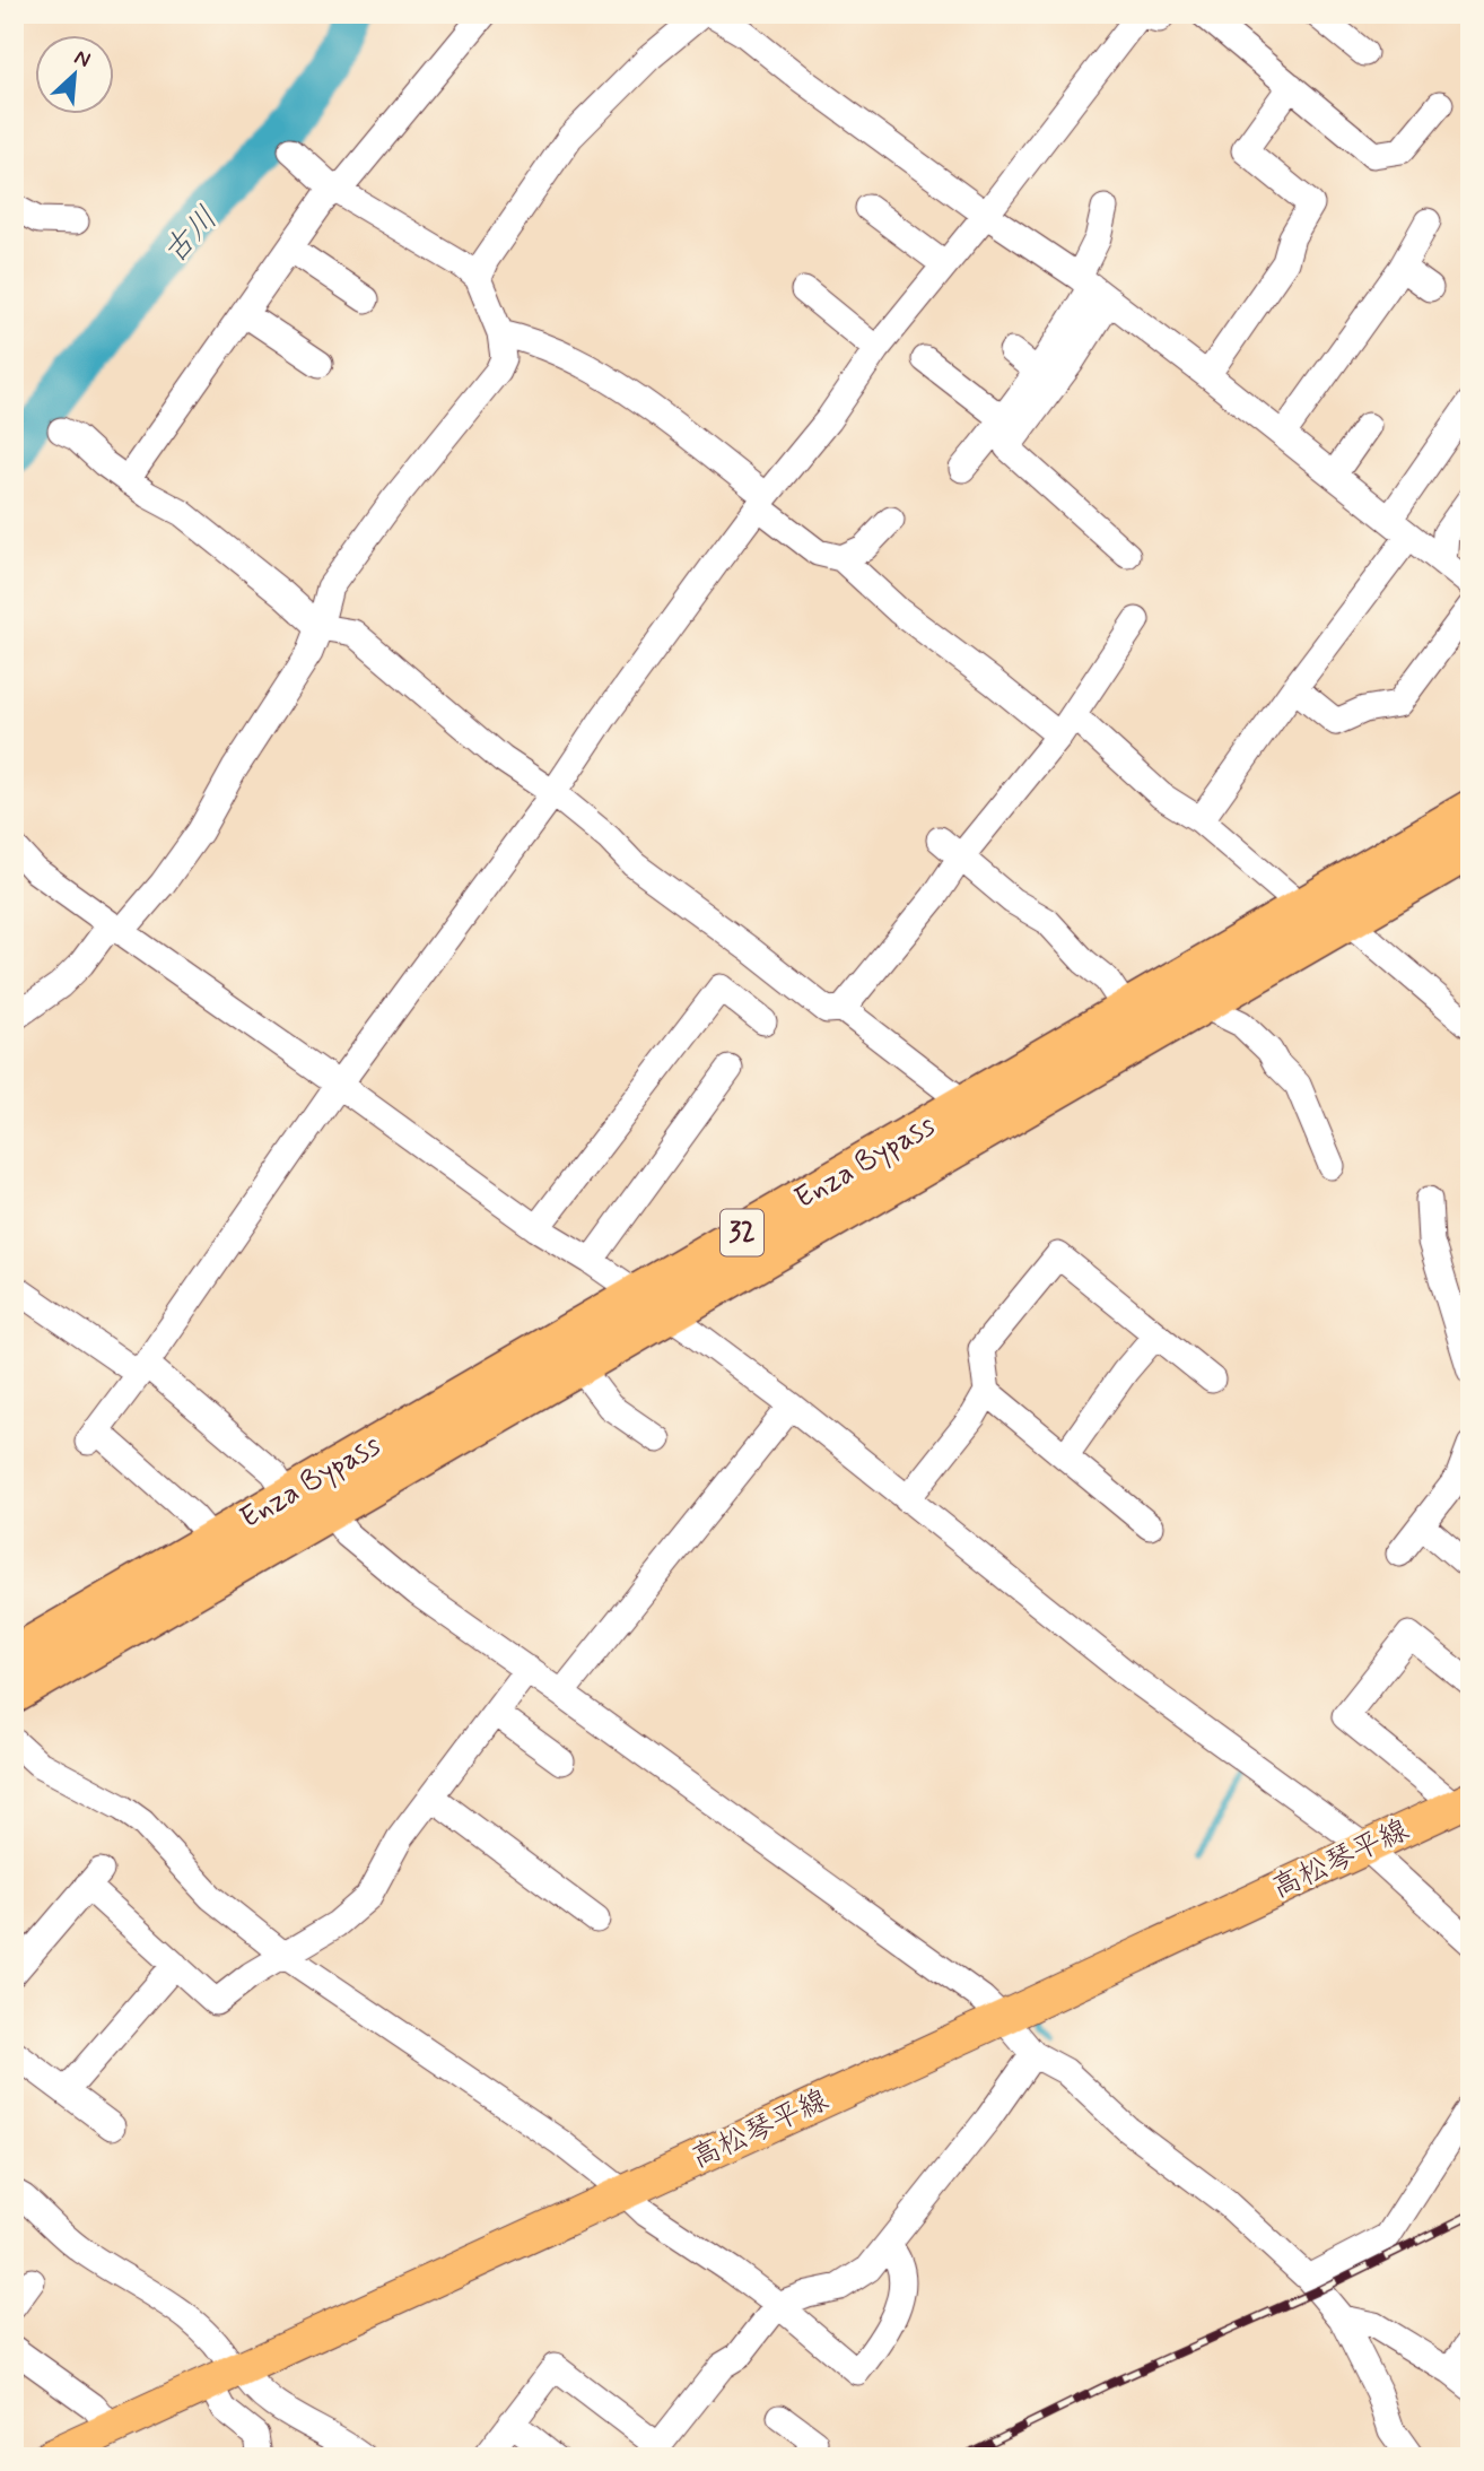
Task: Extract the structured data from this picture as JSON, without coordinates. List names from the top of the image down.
{
  "streets": {
    "highway": ["Enza Bypass", "32"],
    "main road": ["高松琴平線"]
  },
  "water": ["古川"],
  "north": "top right"
}
